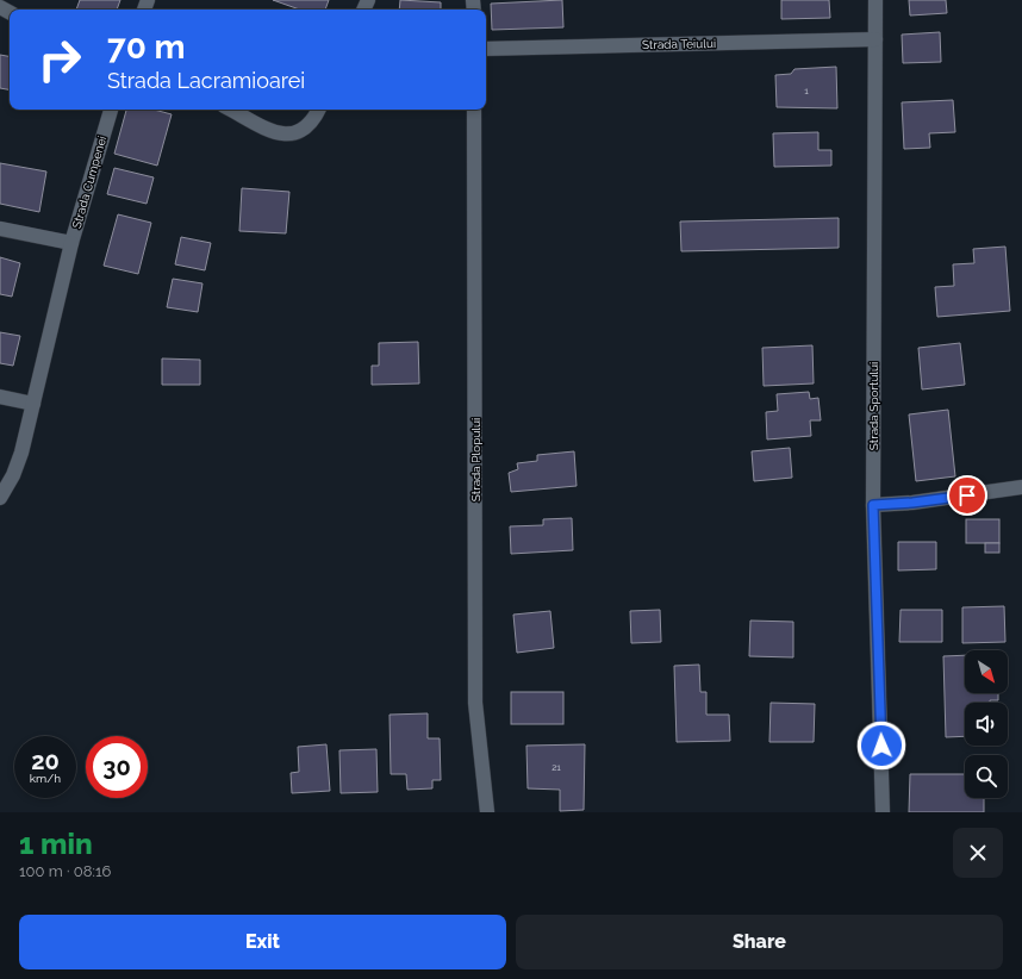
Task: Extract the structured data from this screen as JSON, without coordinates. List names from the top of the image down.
{
  "streets": {
    "street": [
      "Strada Teiului",
      "Strada Cumpenei",
      "Strada Sportului",
      "Strada Plopului"
    ]
  },
  "crossings": [
    ["Strada Teiului", "Strada Sportului"]
  ],
  "house_numbers": ["1", "21"],
  "north": "bottom right",
  "page": {
    "turn": ["70 m", "Strada Lacramioarei"],
    "speed": "20 km/h",
    "limit": "30",
    "heading": ["1 min", "100 m · 08:16"],
    "buttons": ["Exit", "Share"]
  }
}
